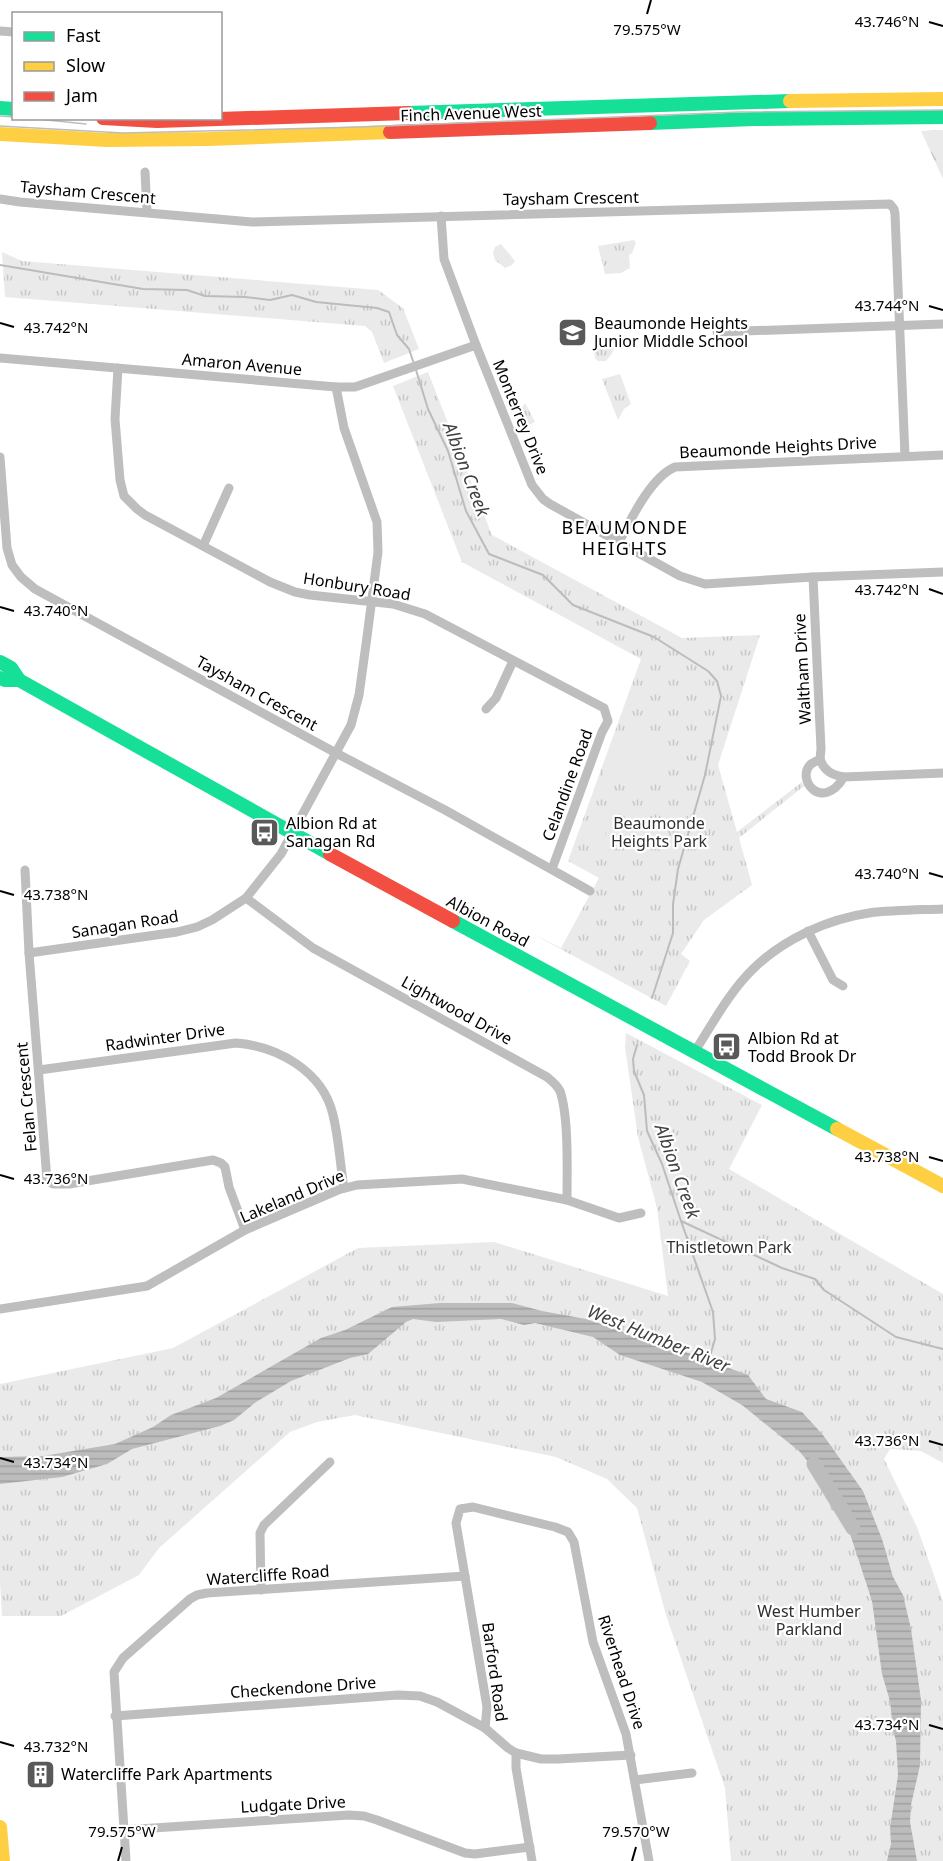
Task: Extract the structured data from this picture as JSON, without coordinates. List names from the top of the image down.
{
  "streets": {
    "main road": ["Finch Avenue West", "Albion Road"],
    "street": [
      "Taysham Crescent",
      "Amaron Avenue",
      "Monterrey Drive",
      "Beaumonde Heights Drive",
      "Honbury Road",
      "Waltham Drive",
      "Celandine Road",
      "Sanagan Road",
      "Lightwood Drive",
      "Radwinter Drive",
      "Felan Crescent",
      "Lakeland Drive",
      "Watercliffe Road",
      "Barford Road",
      "Riverhead Drive",
      "Checkendone Drive",
      "Ludgate Drive"
    ]
  },
  "crossings": [
    ["Taysham Crescent", "Monterrey Drive"],
    ["Taysham Crescent", "Beaumonde Heights Drive"],
    ["Taysham Crescent", "Celandine Road"],
    ["Taysham Crescent", "Sanagan Road"],
    ["Amaron Avenue", "Monterrey Drive"],
    ["Amaron Avenue", "Honbury Road"],
    ["Amaron Avenue", "Sanagan Road"],
    ["Monterrey Drive", "Beaumonde Heights Drive"],
    ["Monterrey Drive", "Waltham Drive"],
    ["Honbury Road", "Celandine Road"],
    ["Honbury Road", "Sanagan Road"],
    ["Albion Road", "Sanagan Road"],
    ["Sanagan Road", "Lightwood Drive"],
    ["Sanagan Road", "Felan Crescent"],
    ["Lightwood Drive", "Lakeland Drive"],
    ["Radwinter Drive", "Felan Crescent"],
    ["Radwinter Drive", "Lakeland Drive"],
    ["Felan Crescent", "Lakeland Drive"],
    ["Watercliffe Road", "Barford Road"],
    ["Watercliffe Road", "Checkendone Drive"],
    ["Watercliffe Road", "Ludgate Drive"],
    ["Barford Road", "Riverhead Drive"],
    ["Barford Road", "Checkendone Drive"]
  ],
  "districts": ["BEAUMONDE HEIGHTS"],
  "water": ["Albion Creek", "West Humber River"],
  "parks": ["Beaumonde Heights Park", "Thistletown Park", "West Humber Parkland"],
  "places": {
    "school or university": ["Beaumonde Heights Junior Middle School"],
    "bus stop": ["Albion Rd at Sanagan Rd", "Albion Rd at Todd Brook Dr"],
    "building": ["Watercliffe Park Apartments"]
  },
  "legend": ["Fast", "Slow", "Jam"],
  "coordinates": [
    "43.746°N",
    "79.575°W",
    "43.744°N",
    "43.742°N",
    "43.740°N",
    "43.738°N",
    "43.736°N",
    "43.734°N",
    "43.732°N",
    "79.570°W"
  ]
}
